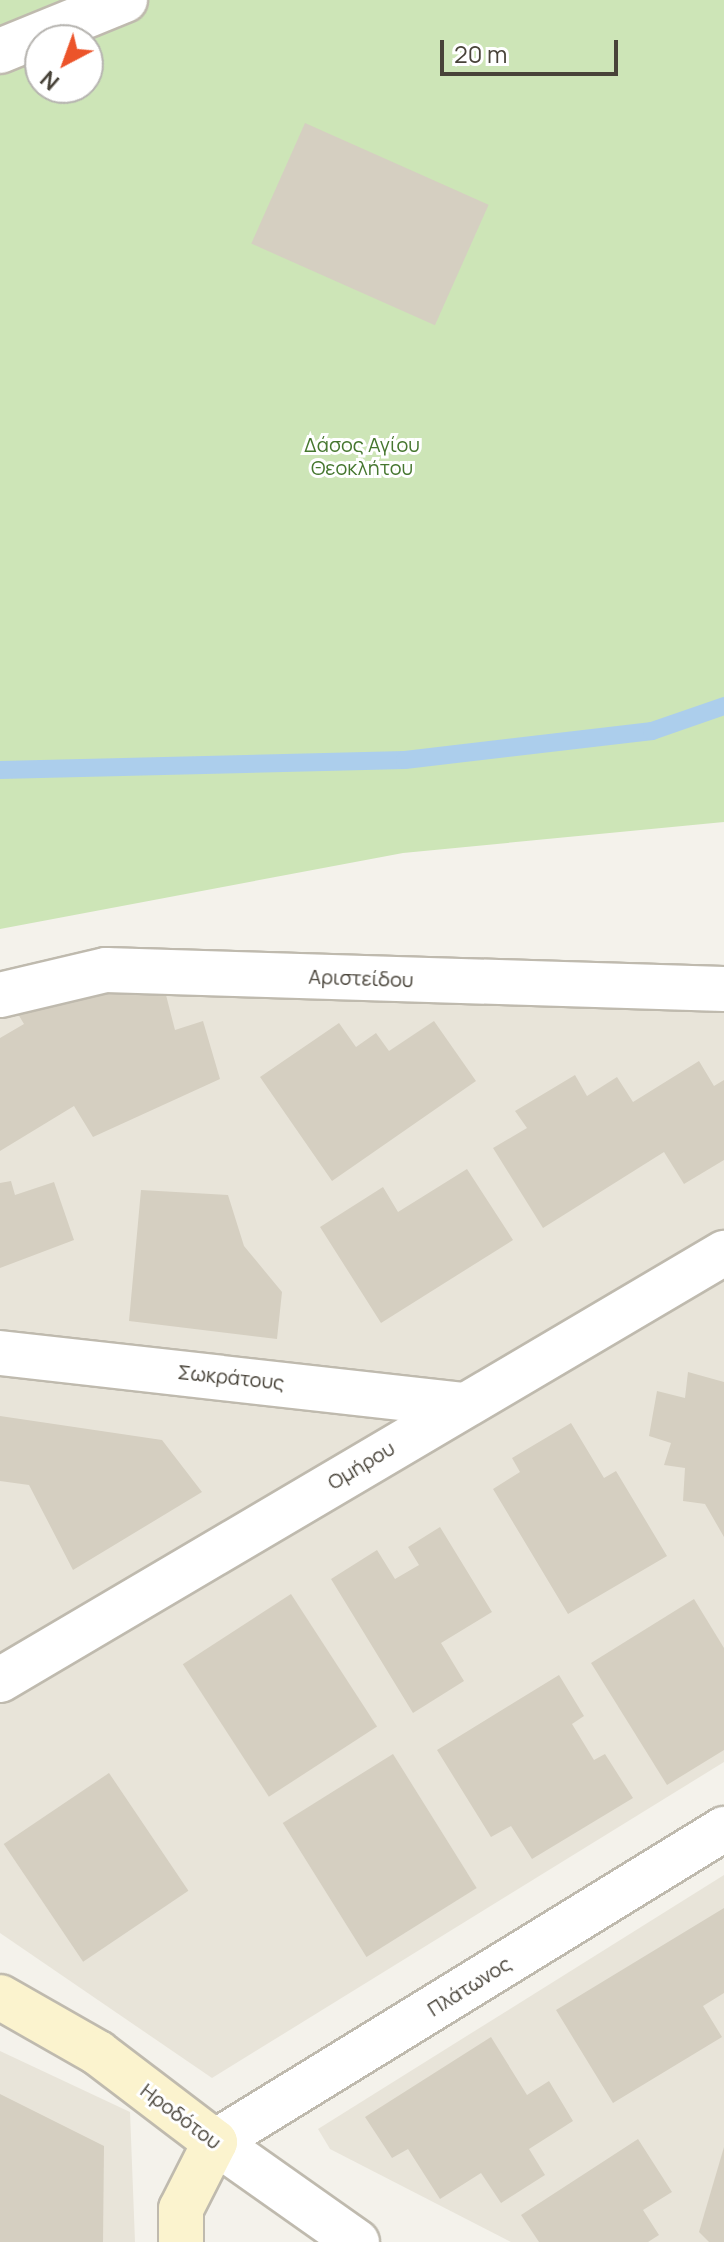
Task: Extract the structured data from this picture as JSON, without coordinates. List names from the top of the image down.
{
  "streets": {
    "street": [
      "Αριστείδου",
      "Σωκράτους",
      "Ομήρου",
      "Πλάτωνος",
      "Ηροδότου"
    ]
  },
  "crossings": [
    ["Σωκράτους", "Ομήρου"],
    ["Πλάτωνος", "Ηροδότου"]
  ],
  "parks": ["Δάσος Αγίου Θεοκλήτου"],
  "scale_bar": "20 m",
  "north": "bottom left"
}
